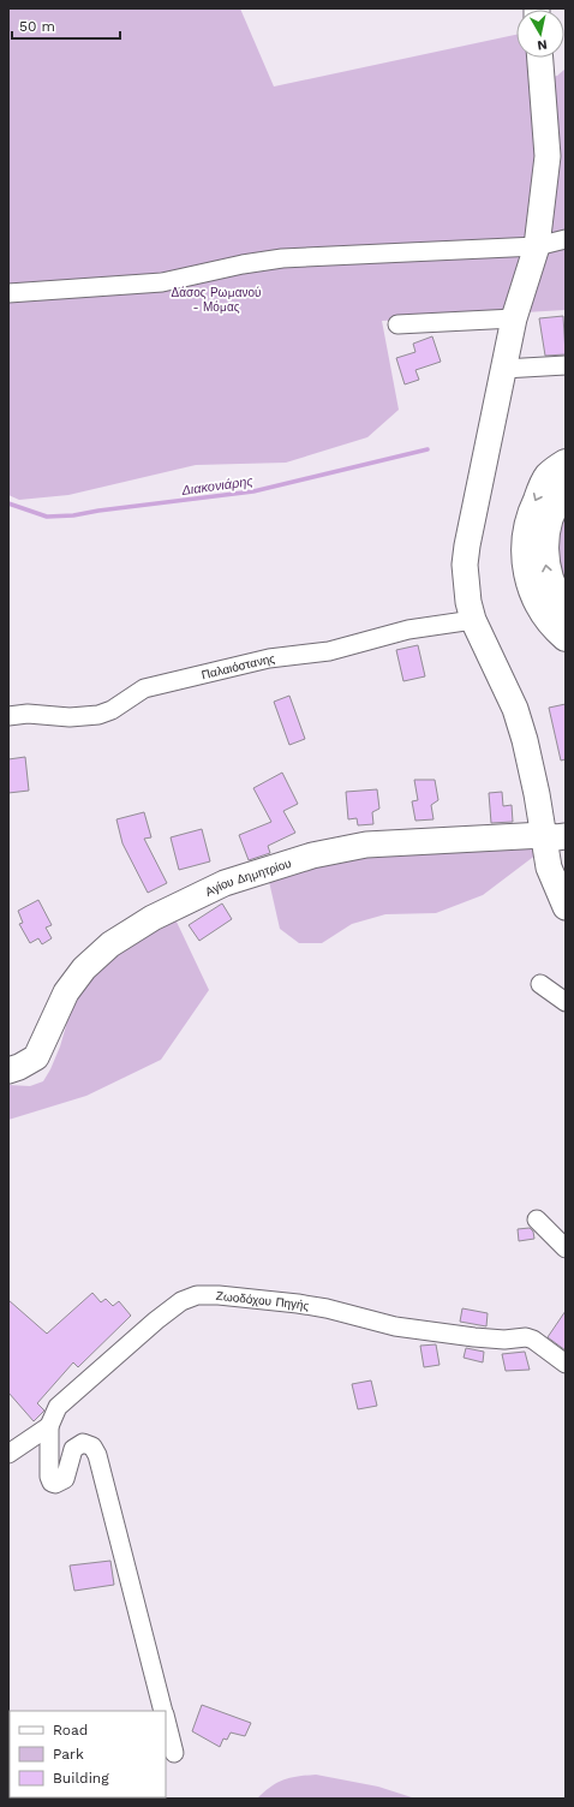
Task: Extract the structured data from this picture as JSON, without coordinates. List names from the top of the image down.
{
  "streets": {
    "street": ["Παλαιόστανης", "Αγίου Δημητρίου", "Ζωοδόχου Πηγής"]
  },
  "water": ["Διακονιάρης"],
  "parks": ["Δάσος Ρωμανού - Μόμας"],
  "legend": ["Road", "Park", "Building"],
  "scale_bar": "50 m",
  "north": "bottom"
}
